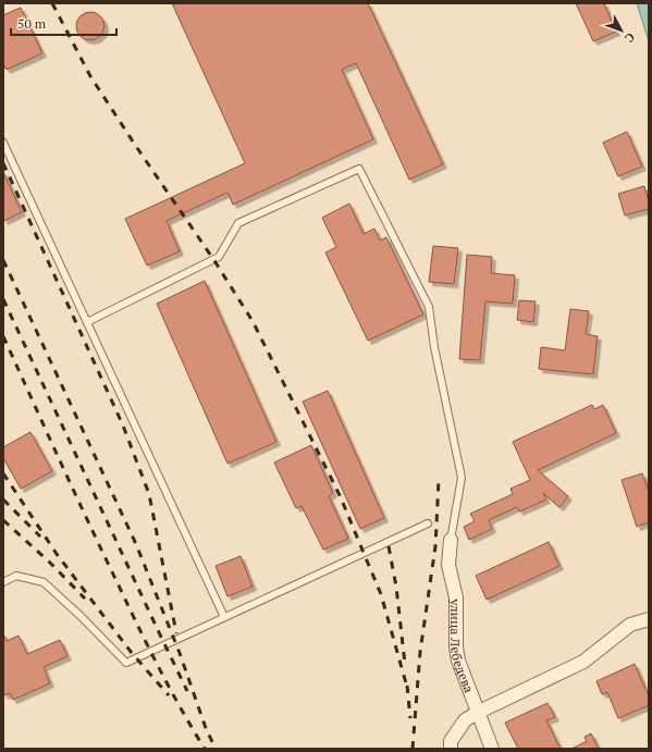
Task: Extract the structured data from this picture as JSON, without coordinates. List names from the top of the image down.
{
  "streets": {
    "street": ["улица Лебедева"]
  },
  "scale_bar": "50 m",
  "north": "bottom right"
}
